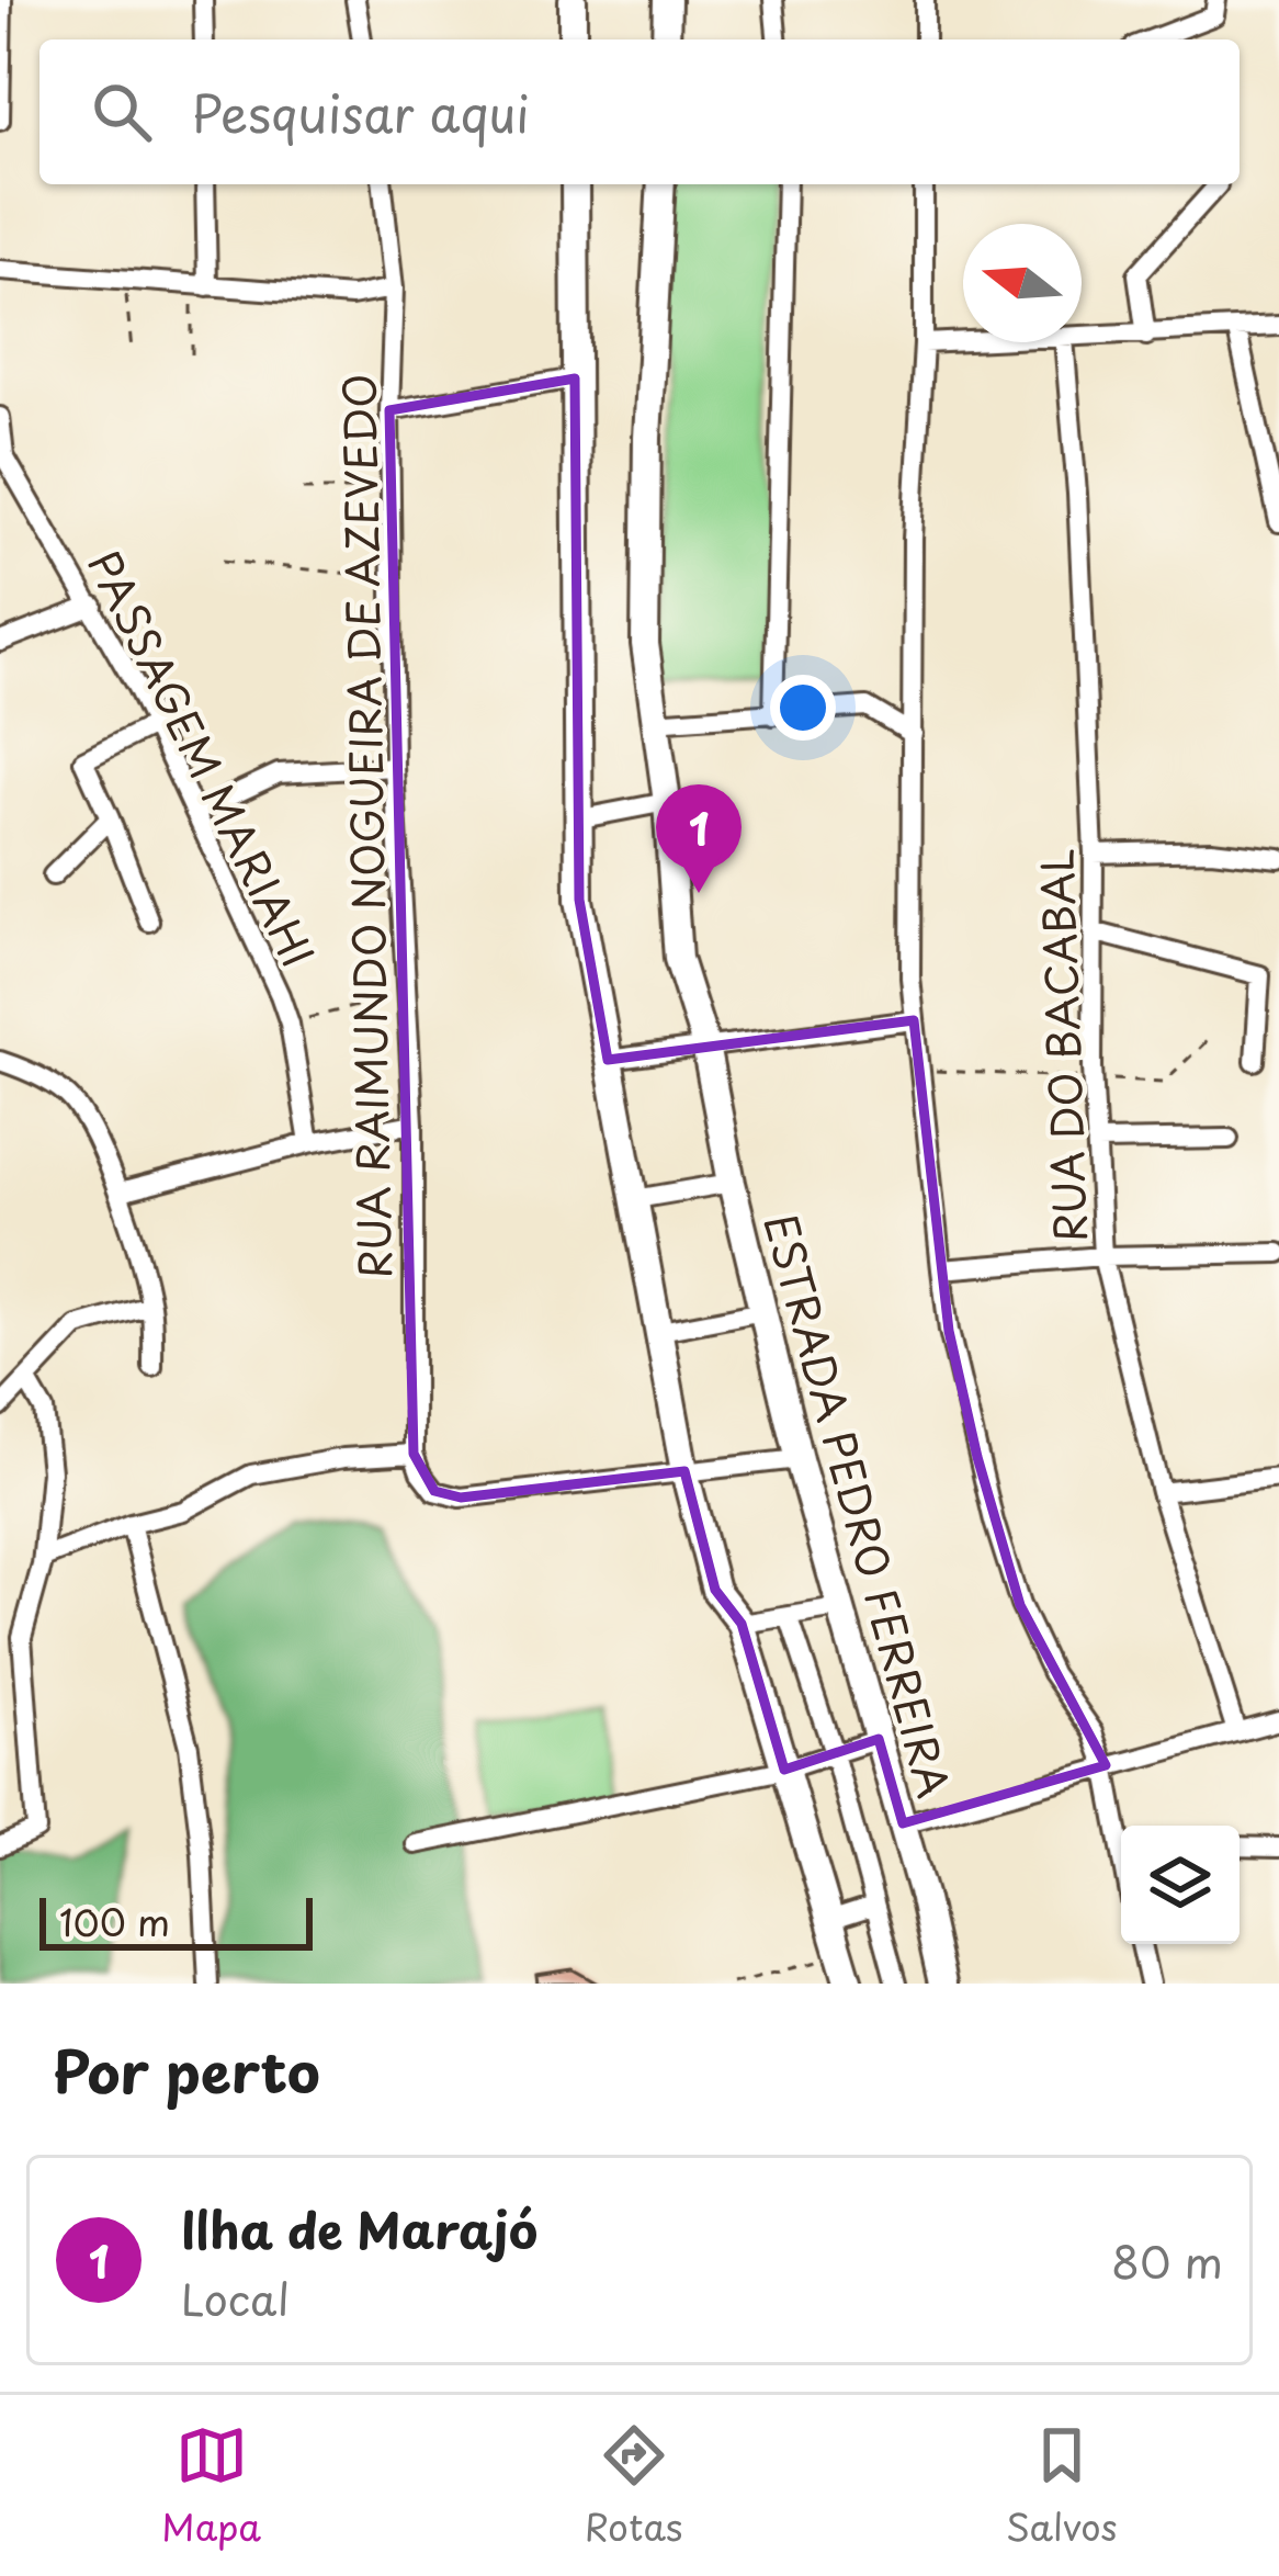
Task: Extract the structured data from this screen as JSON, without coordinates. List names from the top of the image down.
{
  "streets": {
    "street": [
      "PASSAGEM MARIAHI",
      "RUA RAIMUNDO NOGUEIRA DE AZEVEDO",
      "RUA DO BACABAL",
      "ESTRADA PEDRO FERREIRA"
    ]
  },
  "scale_bar": "100 m",
  "north": "left",
  "page": {
    "search": "Pesquisar aqui",
    "pins": "1",
    "scale": "100 m",
    "heading": "Por perto",
    "list": [
      {
        "mark": "1",
        "name": "Ilha de Marajó",
        "note": "Local",
        "value": "80 m"
      }
    ],
    "nav": ["Mapa", "Rotas", "Salvos"]
  }
}
